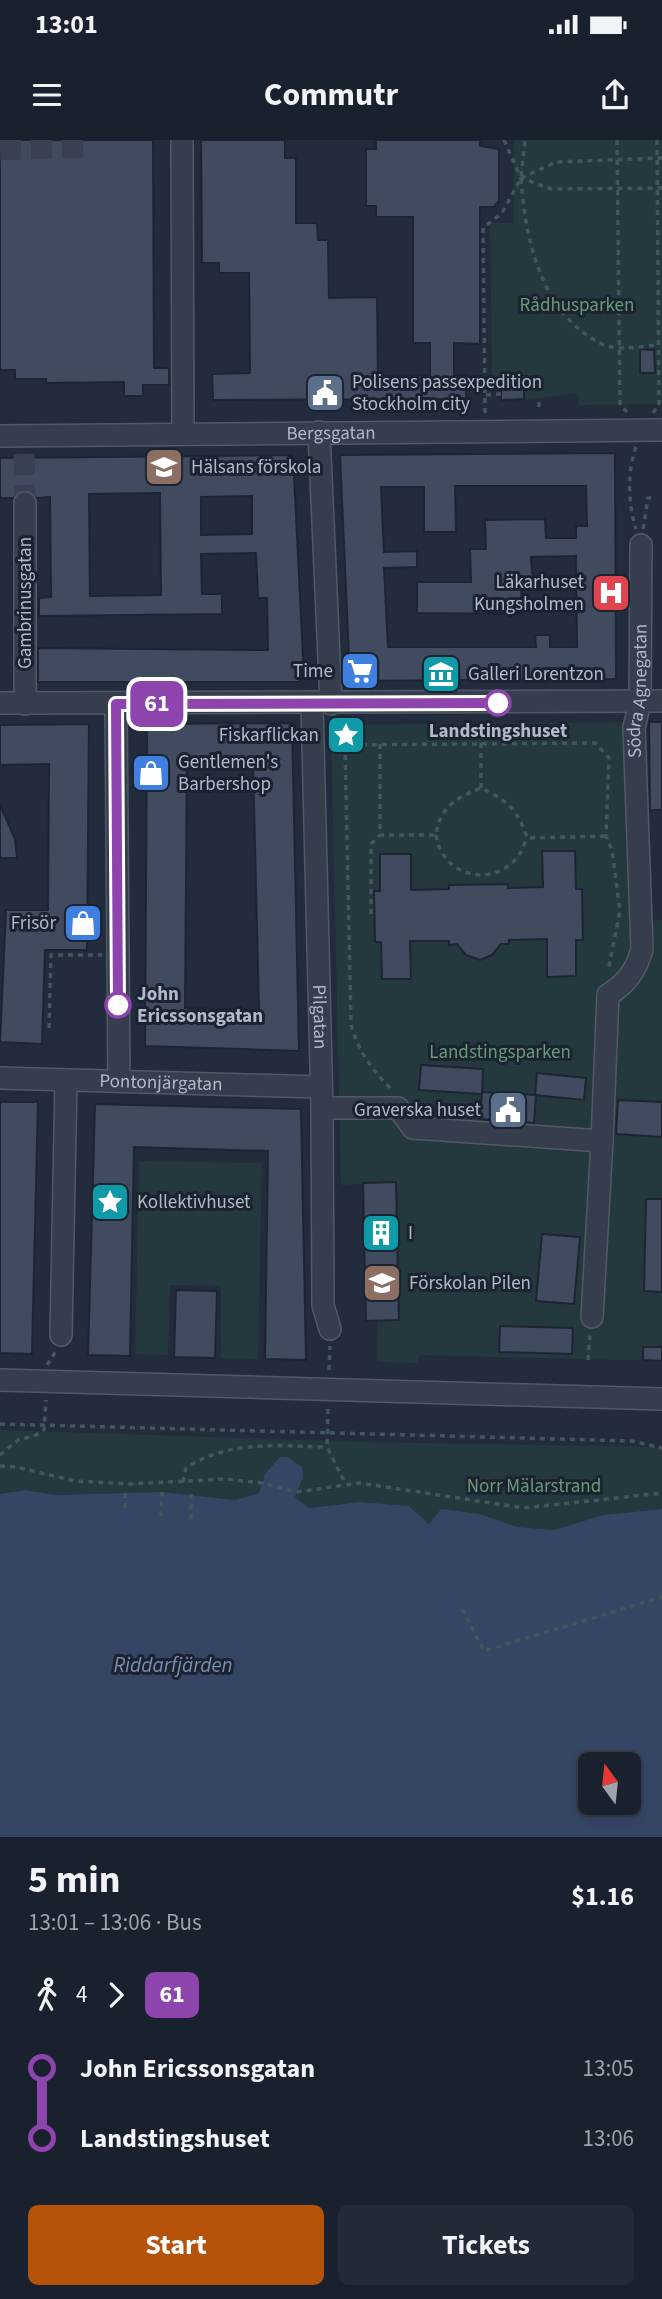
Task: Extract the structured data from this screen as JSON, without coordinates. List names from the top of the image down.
{
  "streets": {
    "street": [
      "Bergsgatan",
      "Gambrinusgatan",
      "Södra Agnegatan",
      "Pilgatan",
      "Pontonjärgatan"
    ]
  },
  "crossings": [
    ["Bergsgatan", "Pilgatan"],
    ["Pilgatan", "Pontonjärgatan"]
  ],
  "water": ["Riddarfjärden"],
  "parks": ["Rådhusparken", "Landstingsparken", "Norr Mälarstrand"],
  "places": {
    "public building": ["Polisens passexpedition Stockholm city", "Graverska huset"],
    "school or university": ["Hälsans förskola", "Förskolan Pilen"],
    "hospital": ["Läkarhuset Kungsholmen"],
    "supermarket": ["Time"],
    "museum": ["Galleri Lorentzon"],
    "other": ["Landstingshuset", "John Ericssonsgatan"],
    "place": ["Fiskarflickan", "Kollektivhuset"],
    "shop": ["Gentlemen's Barbershop", "Frisör"],
    "building": ["I"]
  },
  "lines": ["bus line 61"],
  "north": "top",
  "page": {
    "status": "13:01",
    "header": "Commutr",
    "on_map": "61",
    "heading": ["5 min", "13:01 – 13:06 · Bus", "$1.16"],
    "legs": ["4", "61"],
    "list": [
      {
        "name": "John Ericssonsgatan",
        "value": "13:05"
      },
      {
        "name": "Landstingshuset",
        "value": "13:06"
      }
    ],
    "buttons": ["Start", "Tickets"]
  }
}
